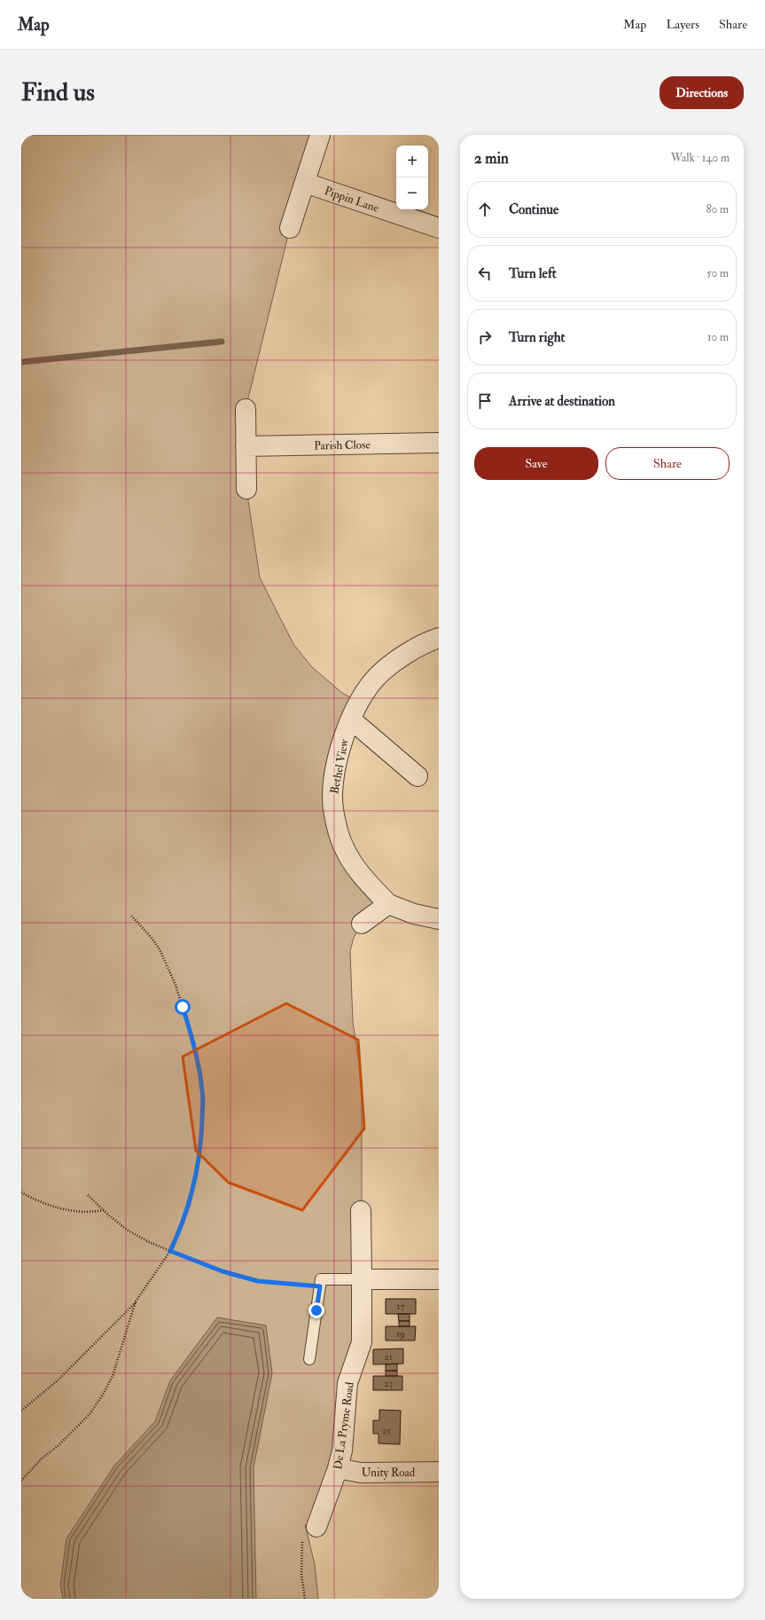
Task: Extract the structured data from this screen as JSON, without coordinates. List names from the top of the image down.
{
  "streets": {
    "street": [
      "Pippin Lane",
      "Parish Close",
      "Bethel View",
      "De La Pryme Road",
      "Unity Road"
    ]
  },
  "crossings": [
    ["De La Pryme Road", "Unity Road"]
  ],
  "house_numbers": [
    "17",
    "19",
    "21",
    "23",
    "25"
  ],
  "page": {
    "header": "Map",
    "nav": ["Map", "Layers", "Share"],
    "buttons": [
      "Directions",
      ["Save", "Share"]
    ],
    "title": "Find us",
    "heading": ["2 min", "Walk · 140 m"],
    "map_buttons": ["+", "−"],
    "list": [
      ["Continue", "80 m"],
      ["Turn left", "50 m"],
      ["Turn right", "10 m"],
      "Arrive at destination"
    ]
  }
}
